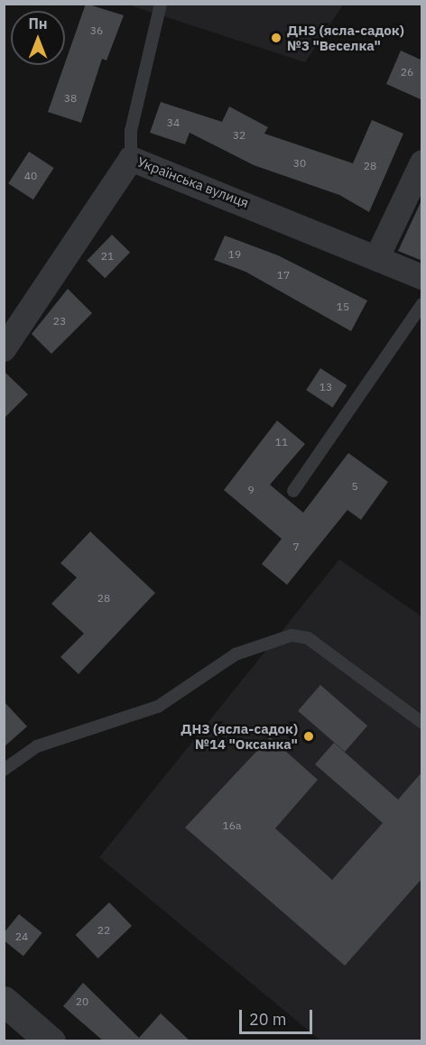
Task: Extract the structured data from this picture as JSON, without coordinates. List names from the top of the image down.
{
  "streets": {
    "street": ["Українська вулиця"]
  },
  "places": ["ДНЗ (ясла-садок) №3 \"Веселка\"", "ДНЗ (ясла-садок) №14 \"Оксанка\""],
  "house_numbers": [
    "36",
    "26",
    "38",
    "34",
    "32",
    "30",
    "28",
    "40",
    "19",
    "21",
    "17",
    "15",
    "23",
    "13",
    "11",
    "5",
    "9",
    "7",
    "28",
    "16а",
    "22",
    "24",
    "20"
  ],
  "scale_bar": "20 m",
  "north": "top"
}
